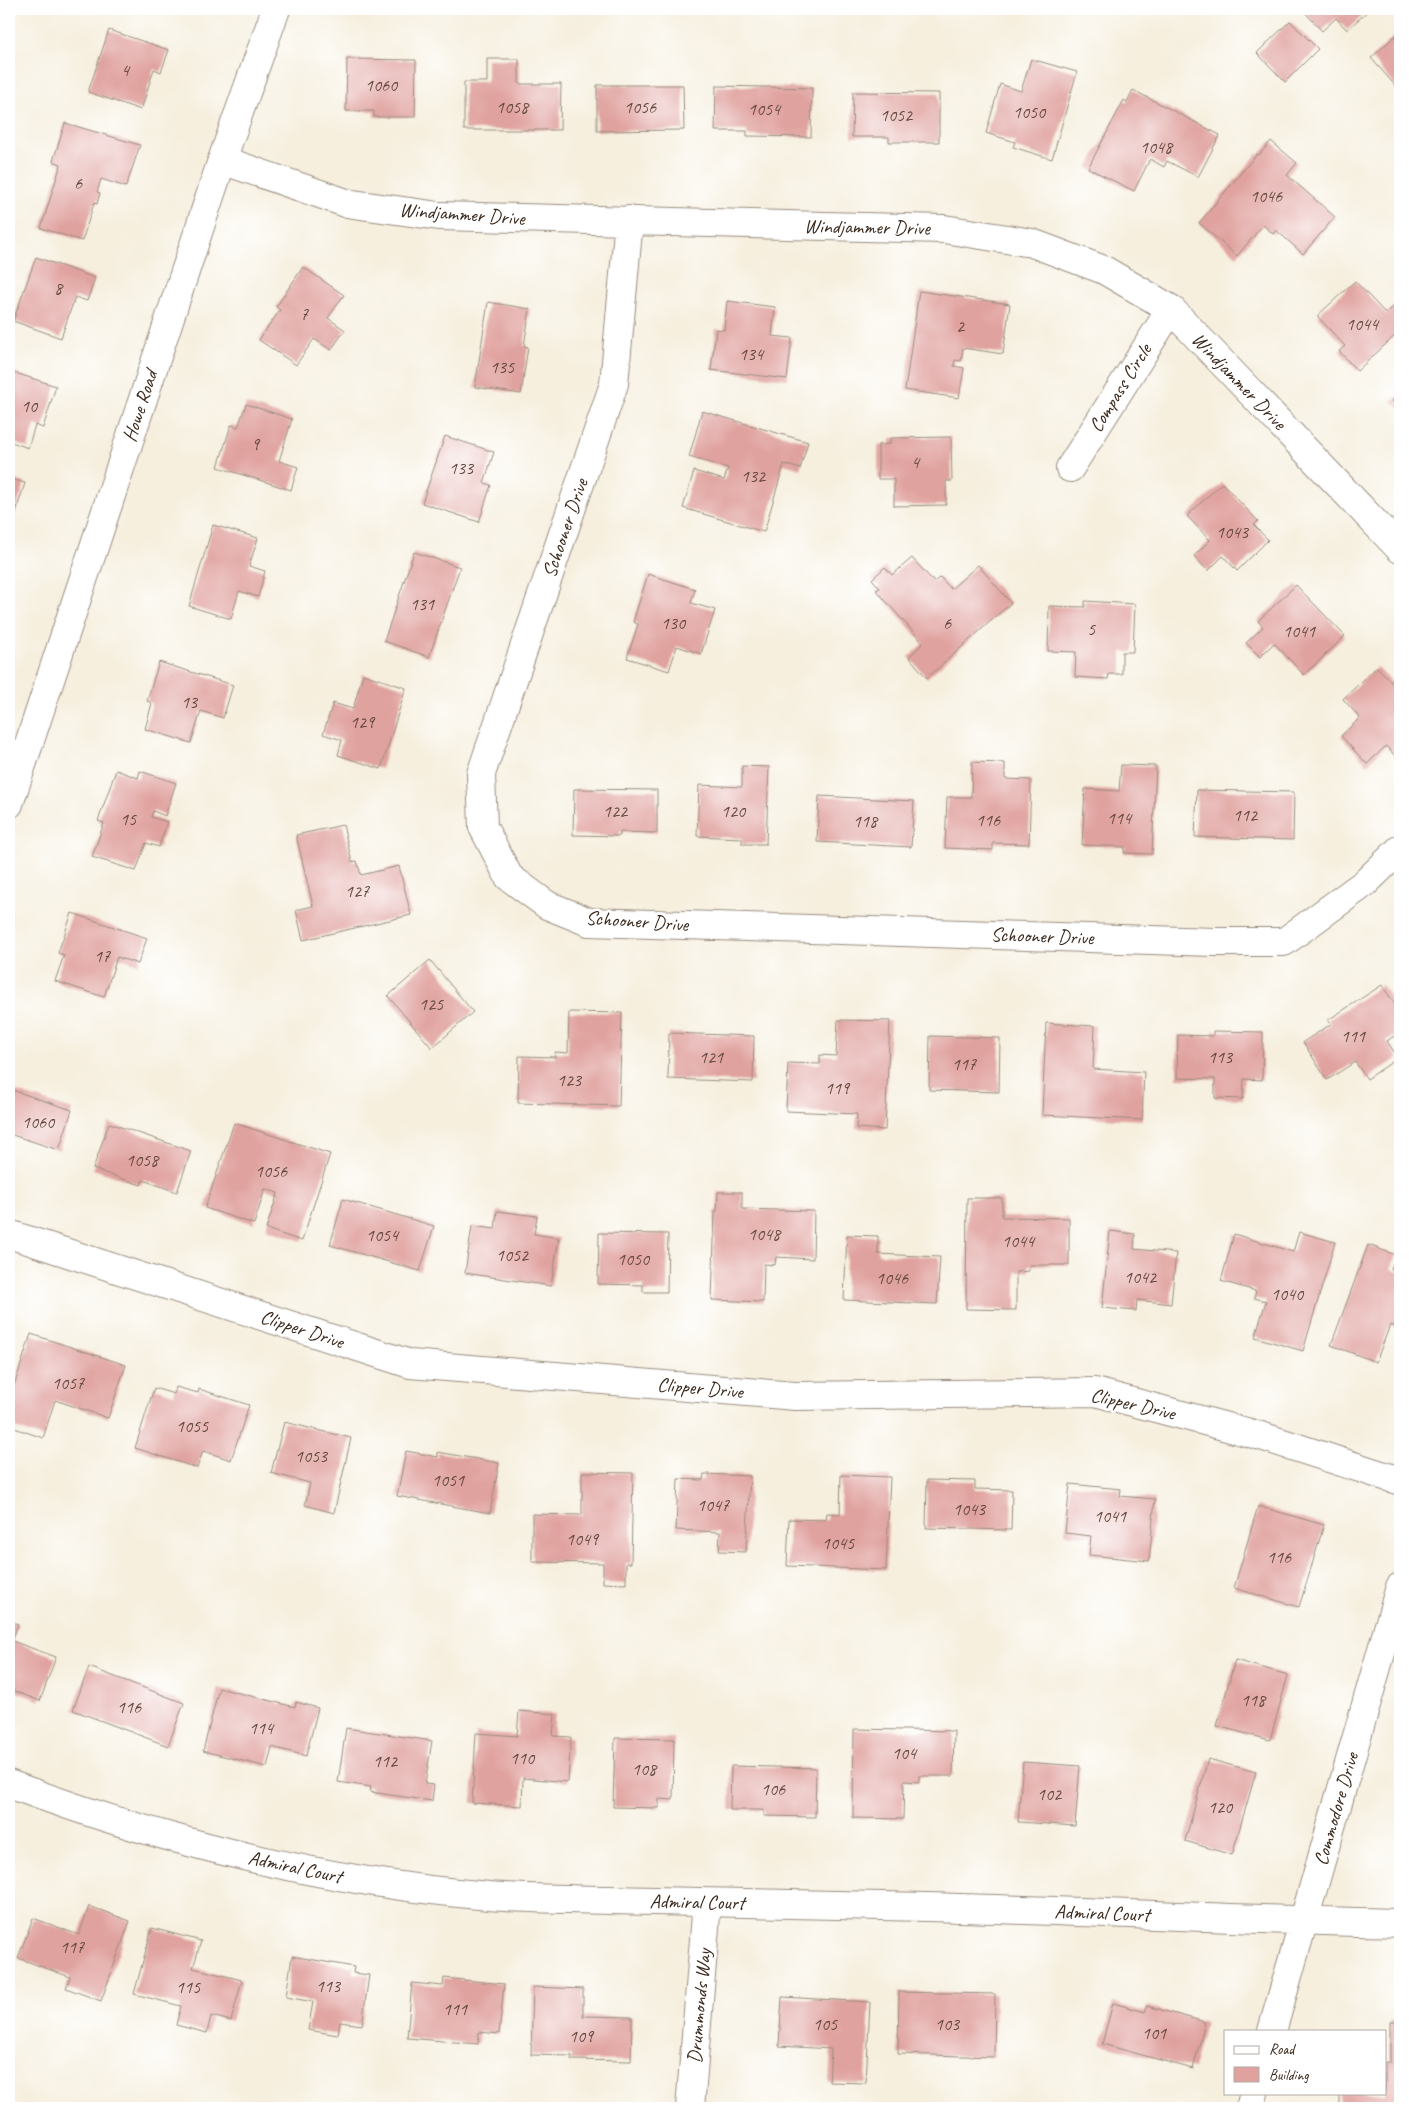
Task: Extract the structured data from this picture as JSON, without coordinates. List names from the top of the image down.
{
  "streets": {
    "street": [
      "Windjammer Drive",
      "Compass Circle",
      "Howe Road",
      "Schooner Drive",
      "Clipper Drive",
      "Commodore Drive",
      "Admiral Court",
      "Drummonds Way"
    ]
  },
  "crossings": [
    ["Windjammer Drive", "Compass Circle"],
    ["Windjammer Drive", "Howe Road"],
    ["Windjammer Drive", "Schooner Drive"],
    ["Commodore Drive", "Admiral Court"],
    ["Admiral Court", "Drummonds Way"]
  ],
  "house_numbers": [
    "4",
    "1060",
    "1058",
    "1056",
    "1054",
    "1050",
    "1052",
    "1048",
    "6",
    "1046",
    "8",
    "7",
    "1044",
    "2",
    "134",
    "135",
    "10",
    "9",
    "4",
    "133",
    "132",
    "1043",
    "131",
    "130",
    "6",
    "5",
    "1041",
    "13",
    "129",
    "122",
    "120",
    "112",
    "114",
    "15",
    "116",
    "118",
    "127",
    "17",
    "125",
    "111",
    "121",
    "113",
    "117",
    "123",
    "119",
    "1060",
    "1058",
    "1056",
    "1048",
    "1054",
    "1044",
    "1052",
    "1050",
    "1042",
    "1046",
    "1040",
    "1057",
    "1055",
    "1053",
    "1051",
    "1047",
    "1043",
    "1041",
    "1049",
    "1045",
    "116",
    "118",
    "116",
    "114",
    "104",
    "110",
    "112",
    "108",
    "106",
    "102",
    "120",
    "117",
    "113",
    "115",
    "111",
    "105",
    "103",
    "101",
    "109"
  ],
  "legend": ["Road", "Building"]
}
